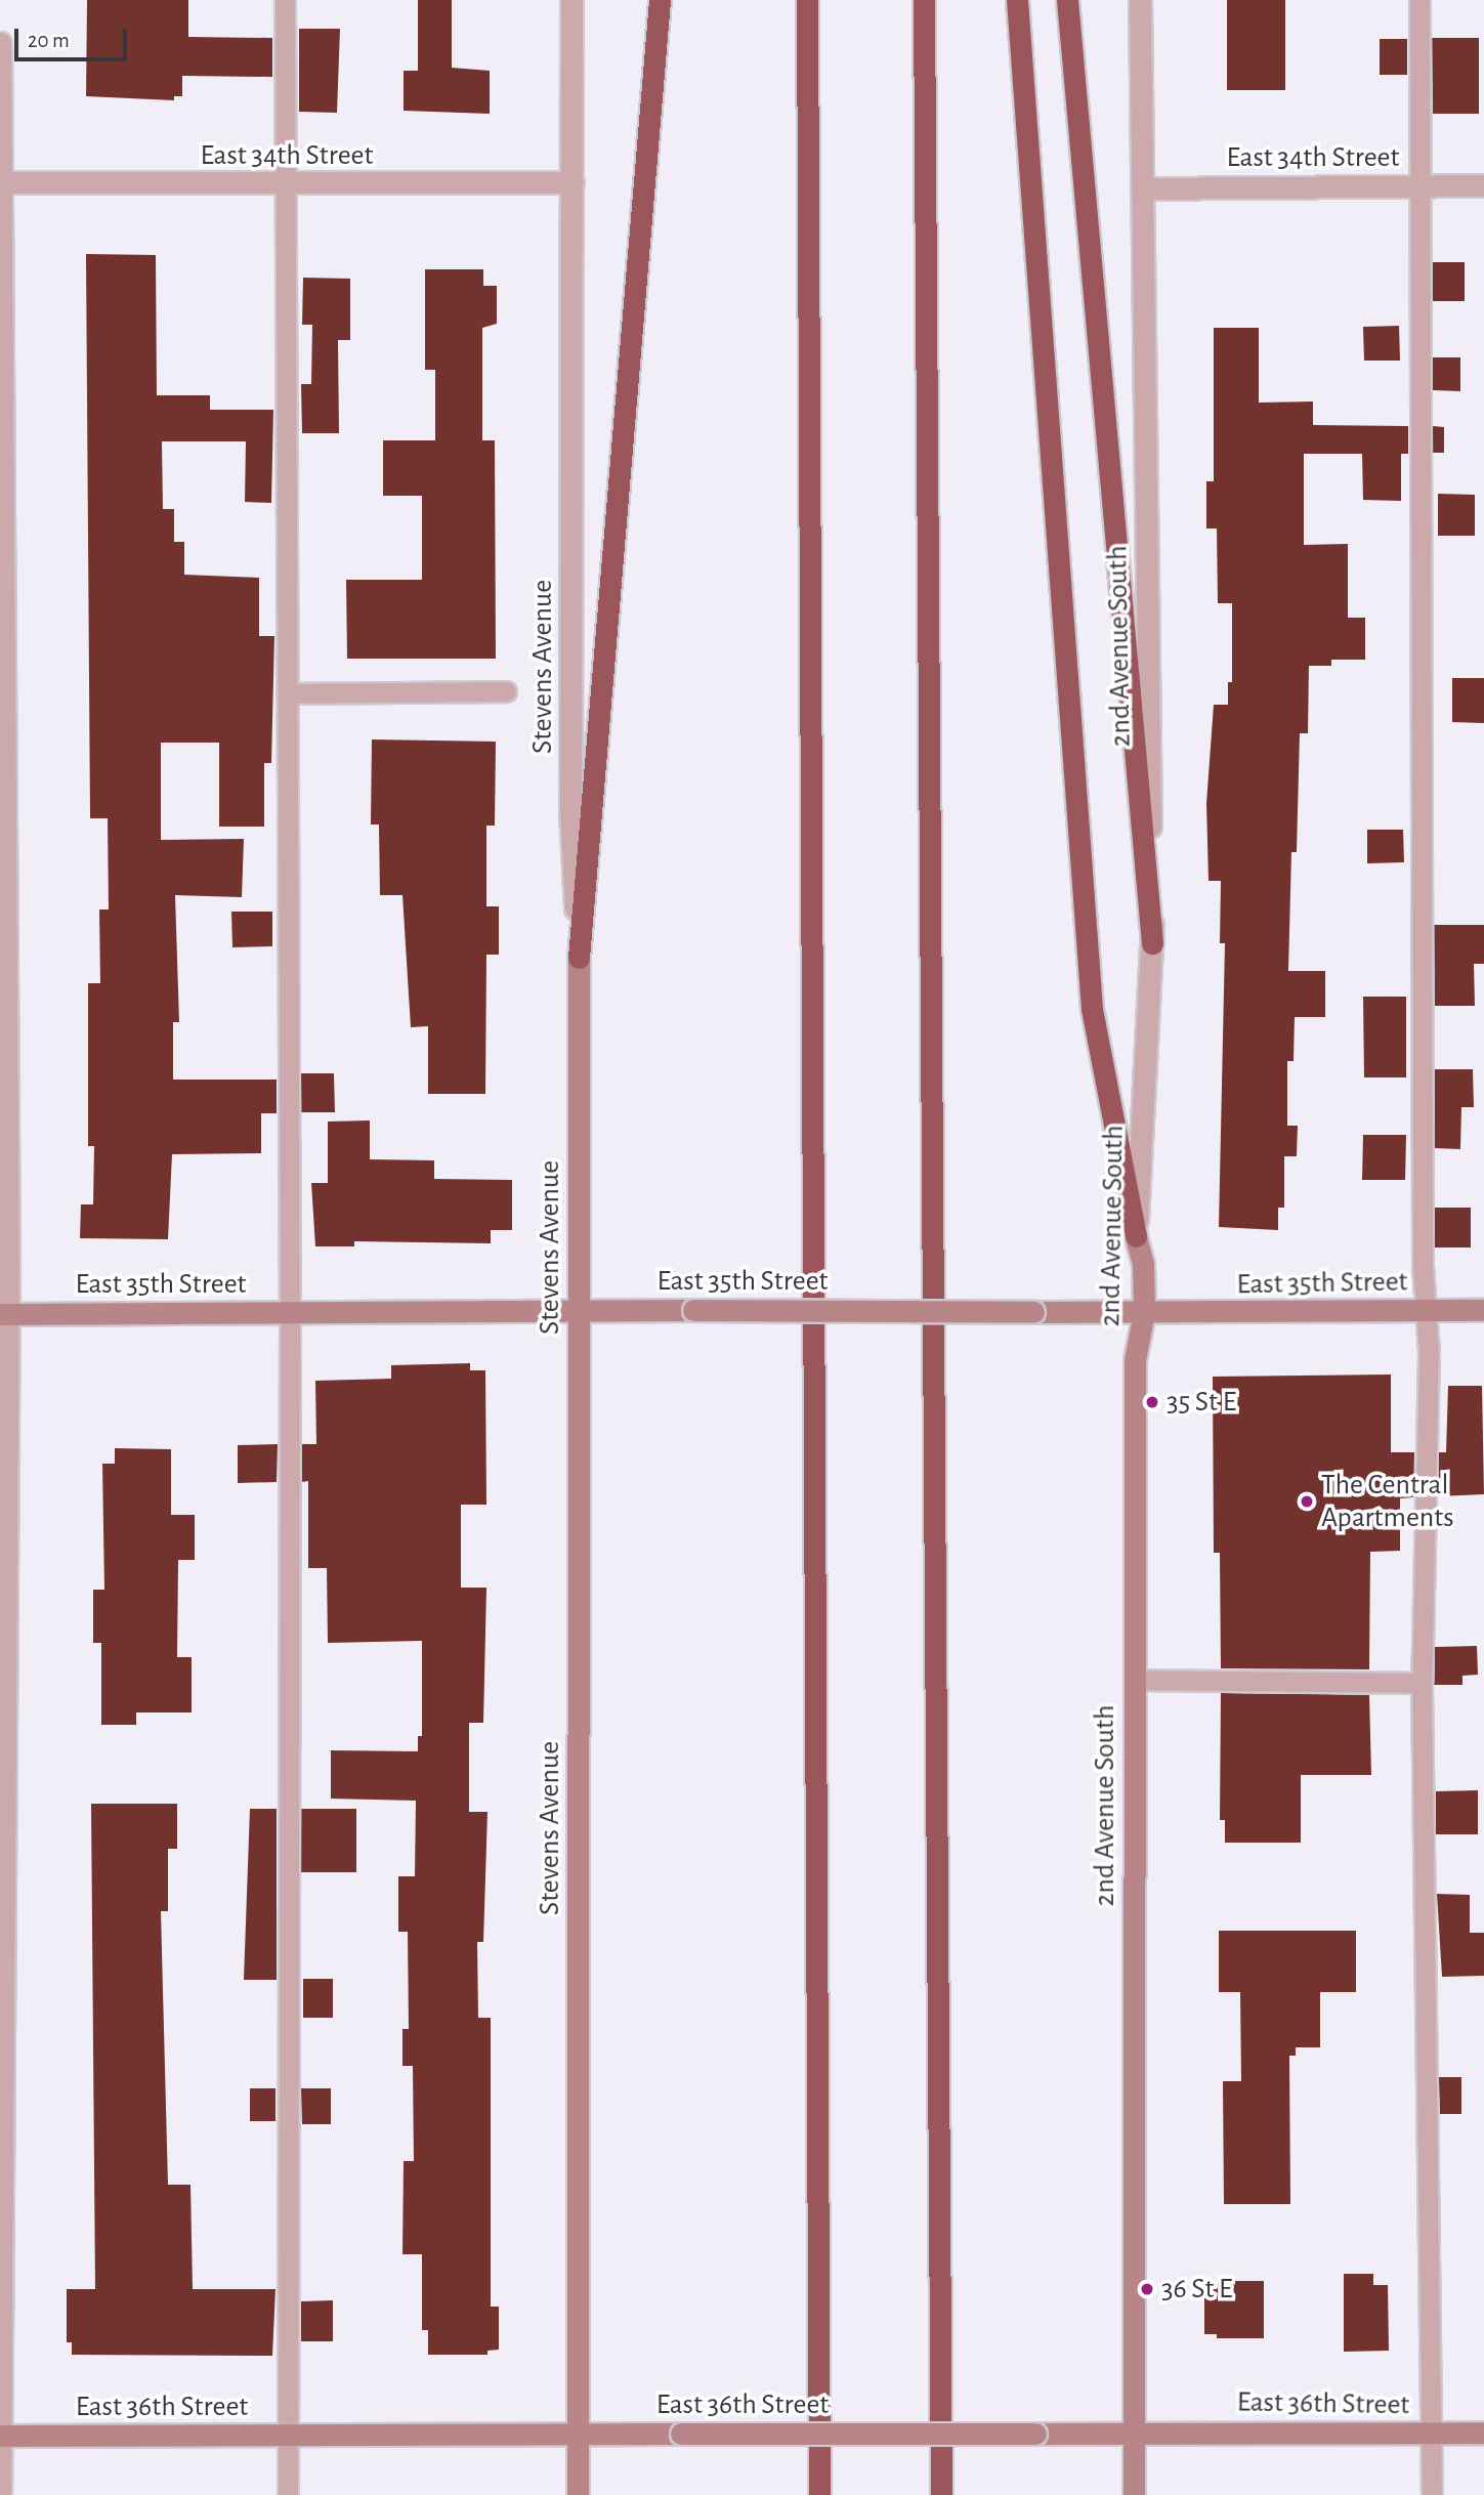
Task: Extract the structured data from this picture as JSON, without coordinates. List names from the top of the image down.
{
  "streets": {
    "street": [
      "East 34th Street",
      "2nd Avenue South",
      "Stevens Avenue",
      "East 35th Street",
      "East 36th Street"
    ]
  },
  "crossings": [
    ["East 34th Street", "2nd Avenue South"],
    ["East 34th Street", "Stevens Avenue"],
    ["2nd Avenue South", "East 35th Street"],
    ["2nd Avenue South", "East 36th Street"],
    ["Stevens Avenue", "East 35th Street"],
    ["Stevens Avenue", "East 36th Street"]
  ],
  "places": ["35 St E", "The Central Apartments", "36 St E"],
  "scale_bar": "20 m"
}
